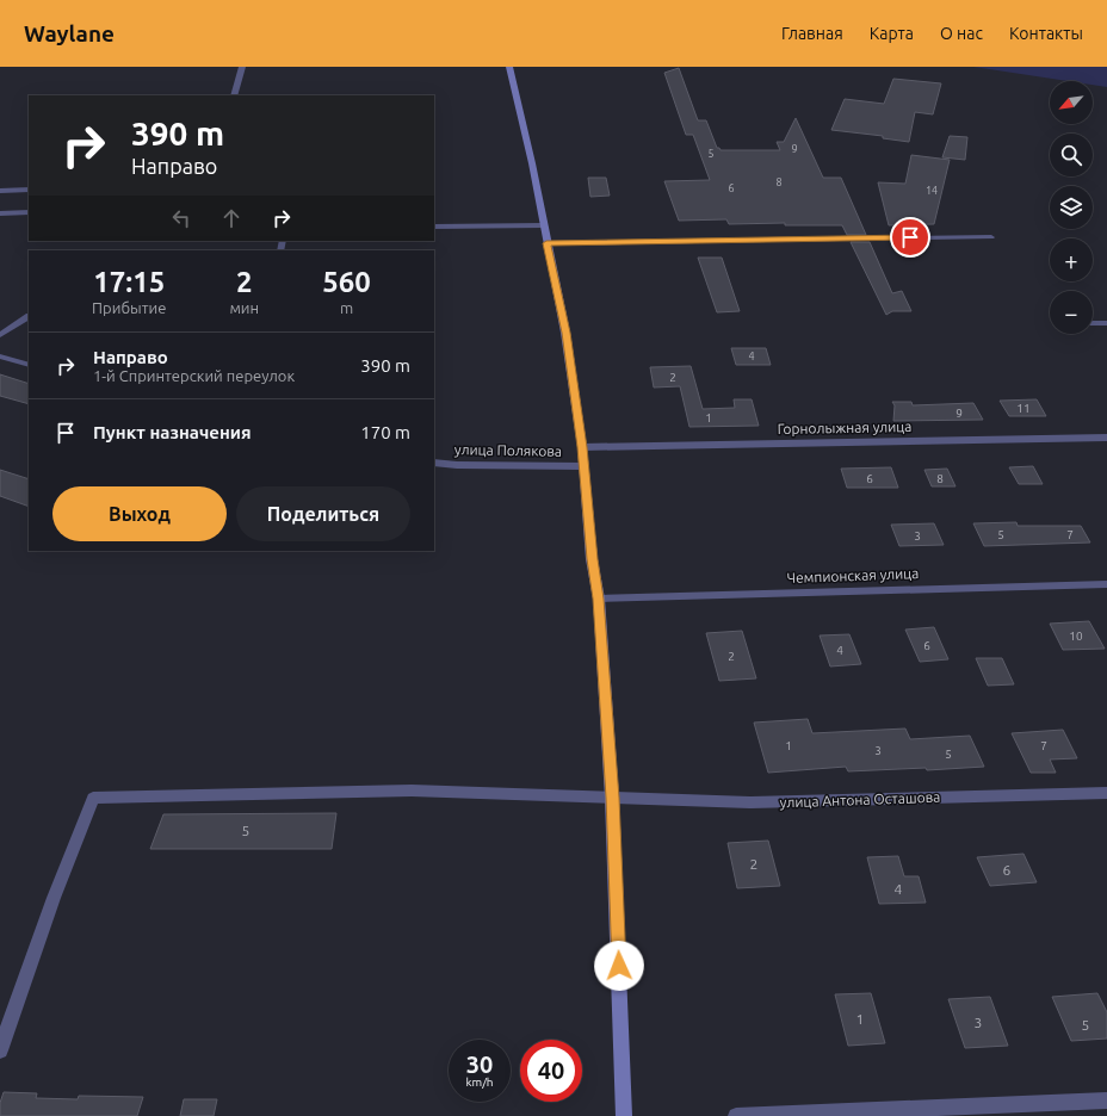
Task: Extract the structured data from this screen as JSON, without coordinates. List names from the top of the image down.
{
  "streets": {
    "street": [
      "Горнолыжная улица",
      "улица Полякова",
      "Чемпионская улица",
      "улица Антона Осташова"
    ]
  },
  "house_numbers": [
    "9",
    "5",
    "8",
    "6",
    "14",
    "4",
    "2",
    "11",
    "9",
    "1",
    "6",
    "8",
    "5",
    "7",
    "3",
    "10",
    "6",
    "4",
    "2",
    "1",
    "7",
    "3",
    "5",
    "5",
    "2",
    "6",
    "4",
    "1",
    "3",
    "5"
  ],
  "north": "bottom left",
  "page": {
    "header": "Waylane",
    "nav": [
      "Главная",
      "Карта",
      "О нас",
      "Контакты"
    ],
    "map_buttons": ["+", "−"],
    "turn": ["390 m", "Направо"],
    "eta": [
      "17:15",
      "Прибытие",
      "2",
      "мин",
      "560",
      "m"
    ],
    "list": [
      {
        "name": "Направо",
        "note": "1-й Спринтерский переулок",
        "value": "390 m"
      },
      {
        "name": "Пункт назначения",
        "value": "170 m"
      }
    ],
    "buttons": ["Выход", "Поделиться"],
    "speed": "30 km/h",
    "limit": "40"
  }
}
